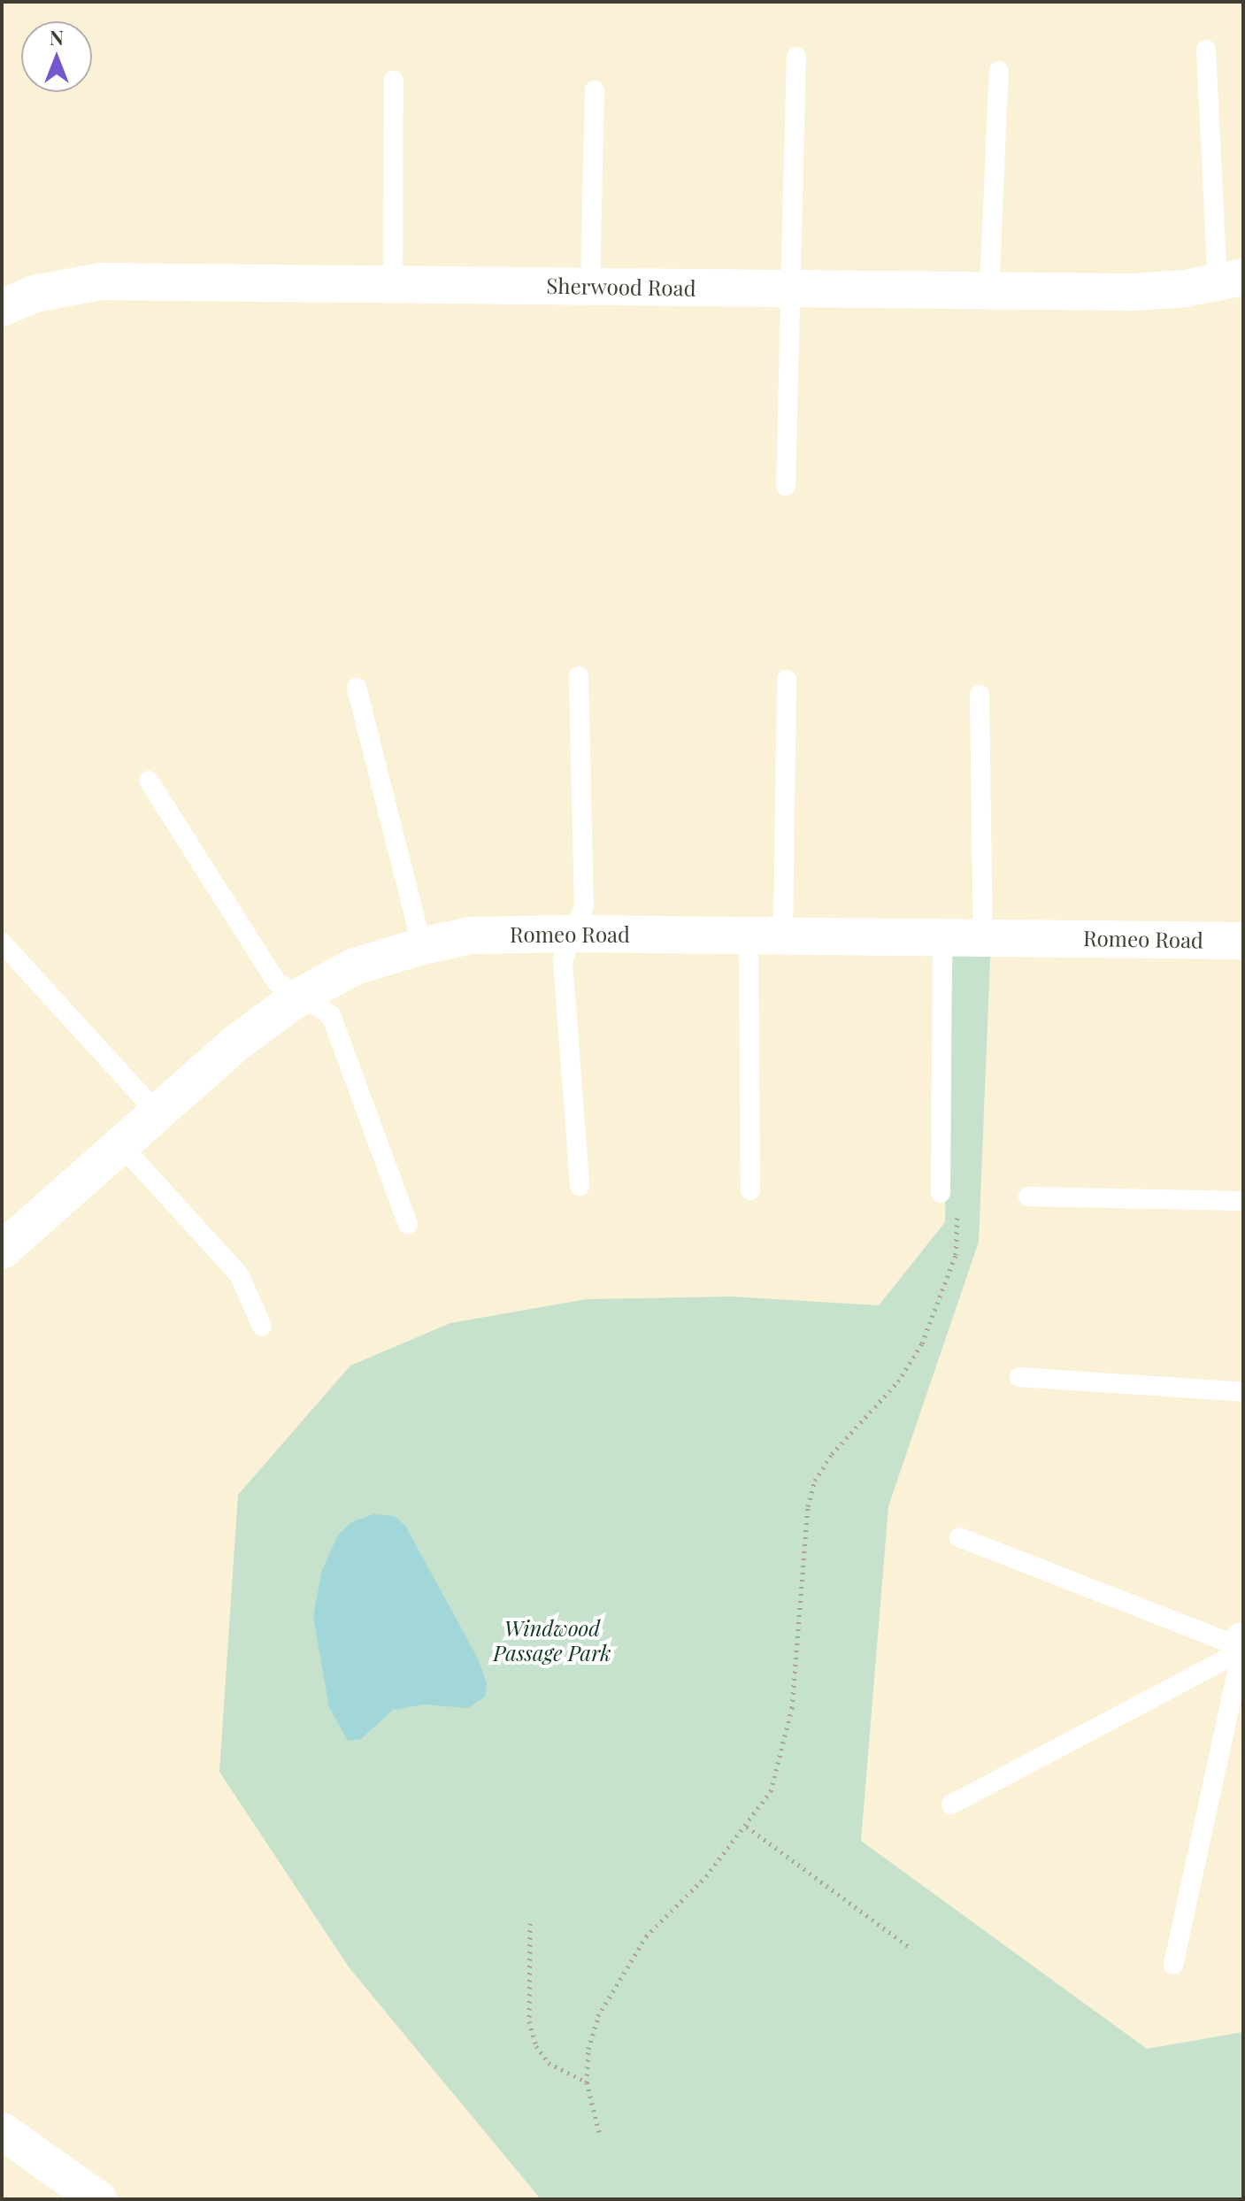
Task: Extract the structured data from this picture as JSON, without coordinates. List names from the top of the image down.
{
  "streets": {
    "street": ["Sherwood Road", "Romeo Road"]
  },
  "parks": ["Windwood Passage Park"],
  "north": "top"
}
